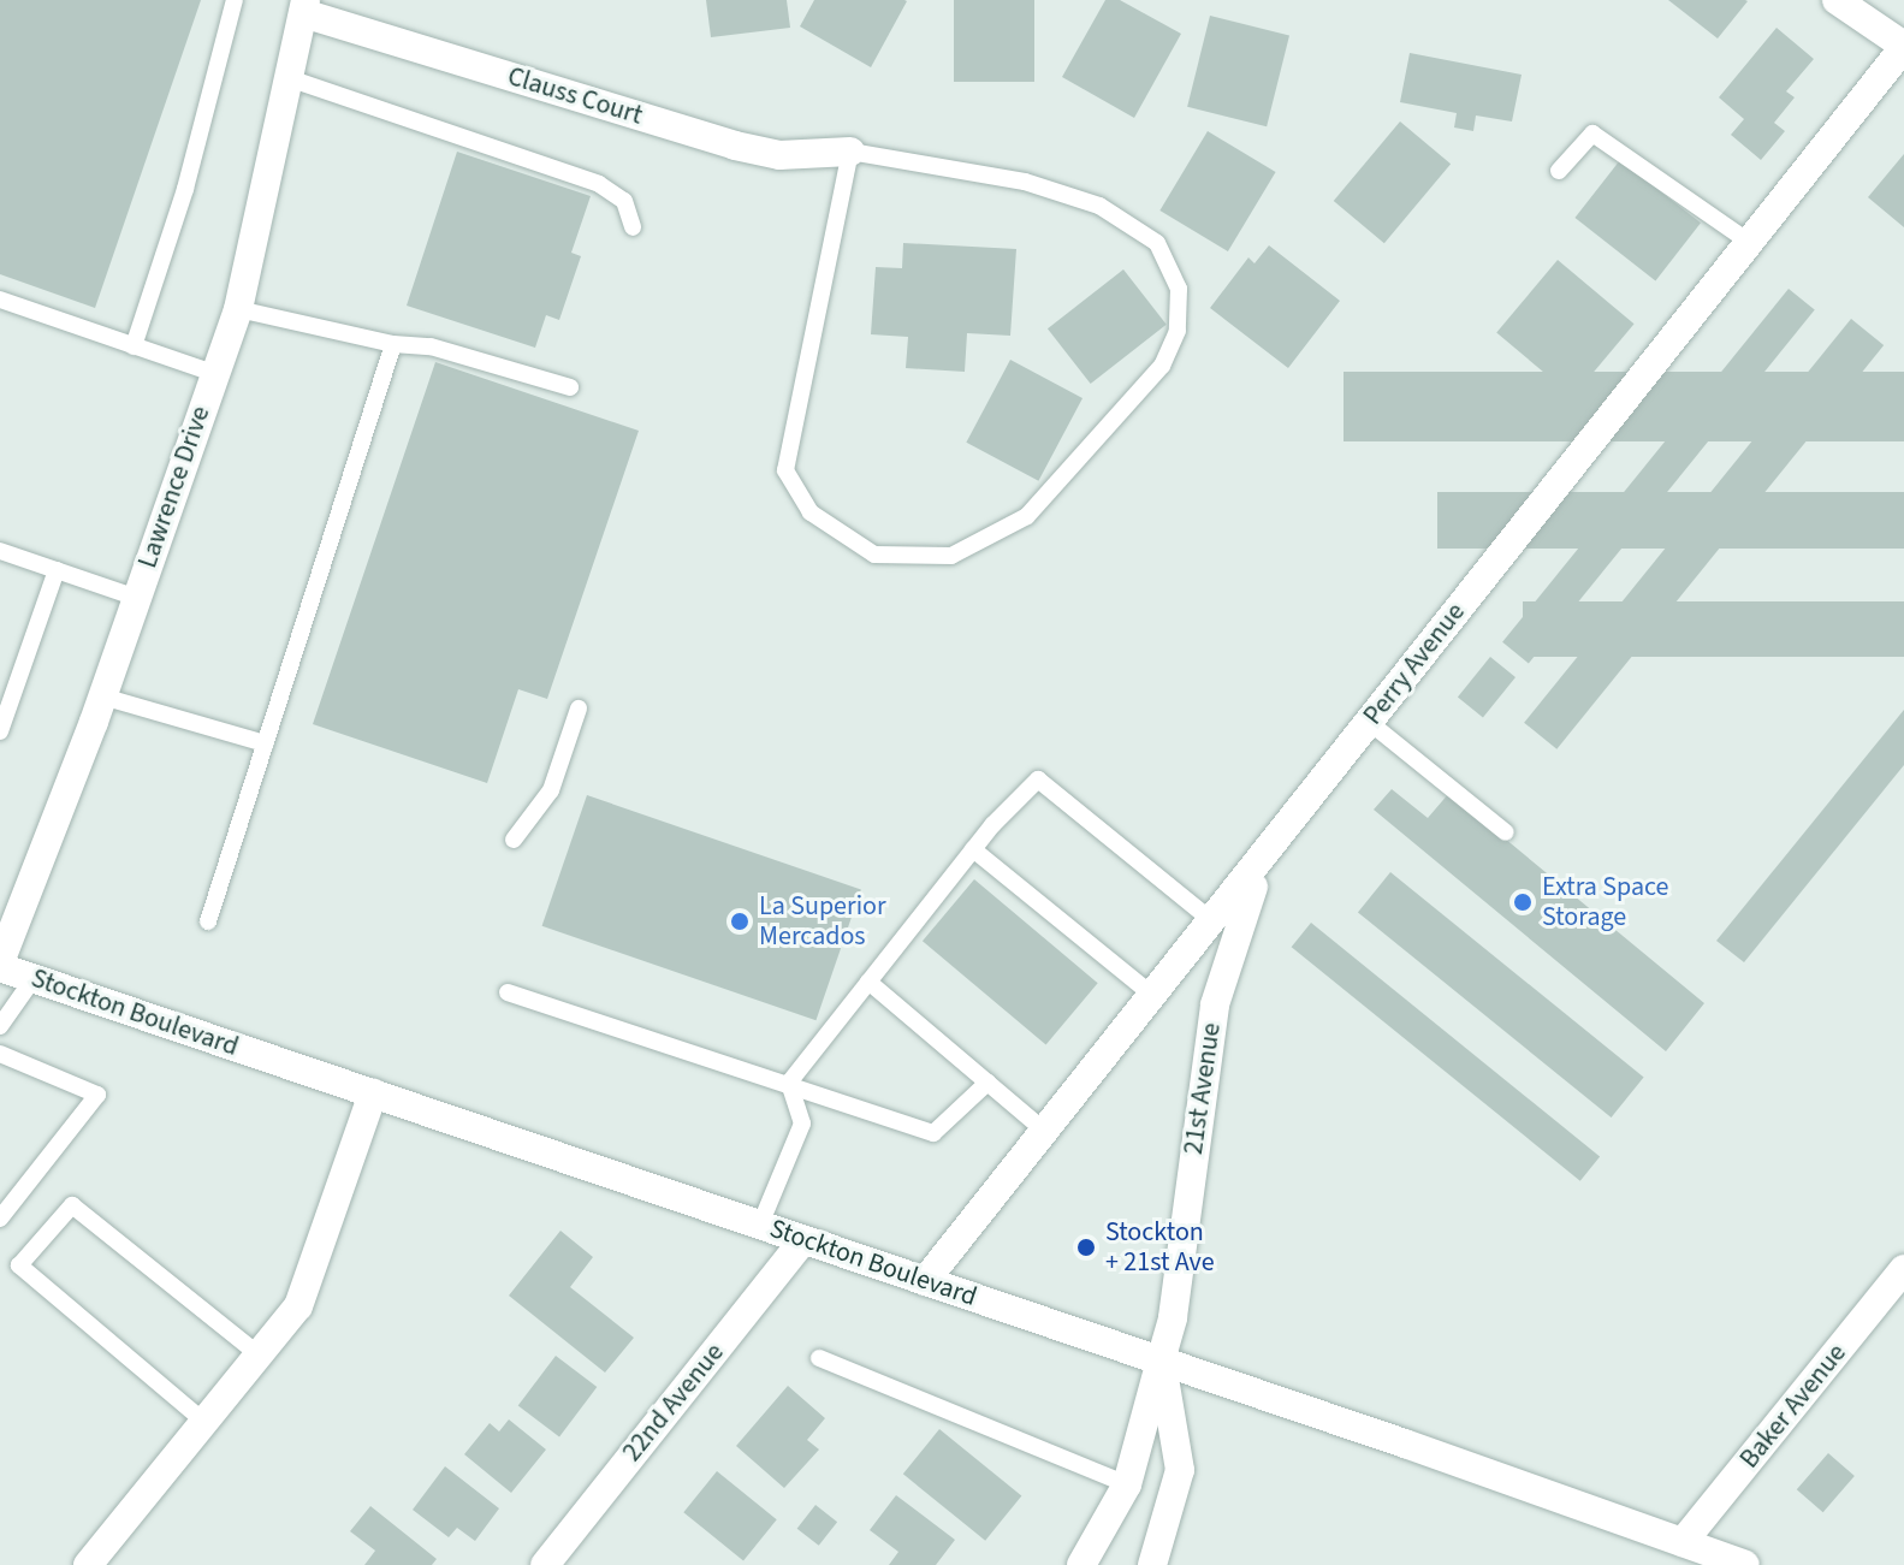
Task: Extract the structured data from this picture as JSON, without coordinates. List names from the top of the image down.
{
  "streets": {
    "street": [
      "Clauss Court",
      "Lawrence Drive",
      "Perry Avenue",
      "Stockton Boulevard",
      "21st Avenue",
      "22nd Avenue",
      "Baker Avenue"
    ]
  },
  "crossings": [
    ["Clauss Court", "Lawrence Drive"],
    ["Lawrence Drive", "Stockton Boulevard"],
    ["Perry Avenue", "Stockton Boulevard"],
    ["Perry Avenue", "21st Avenue"],
    ["Stockton Boulevard", "21st Avenue"],
    ["Stockton Boulevard", "22nd Avenue"],
    ["Stockton Boulevard", "Baker Avenue"]
  ],
  "places": ["Extra Space Storage", "La Superior Mercados", "Stockton + 21st Ave"]
}
